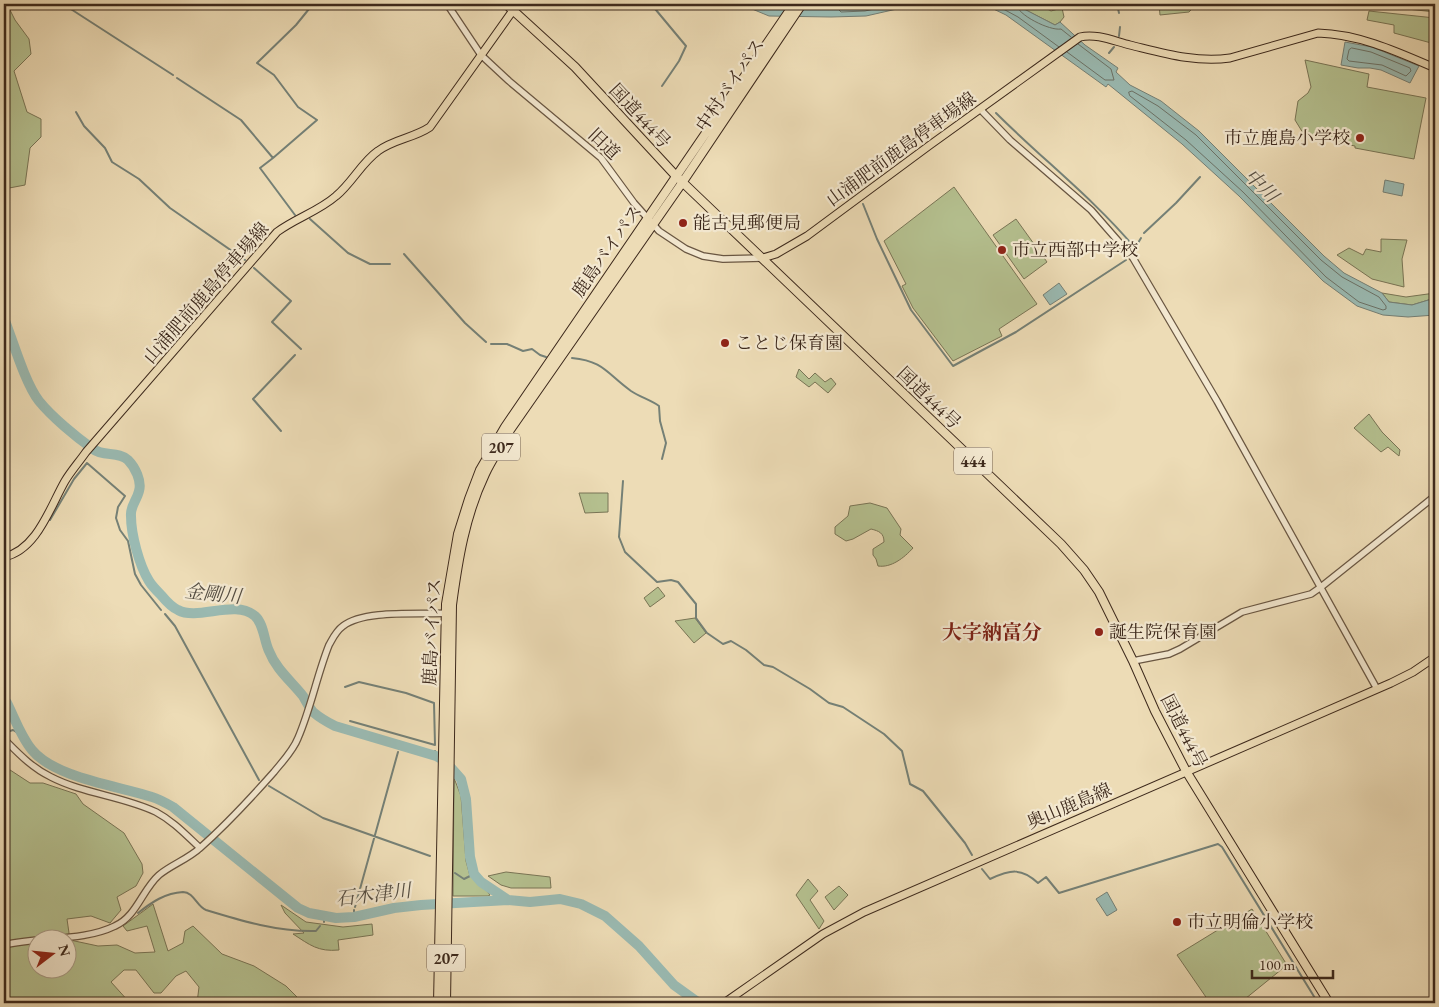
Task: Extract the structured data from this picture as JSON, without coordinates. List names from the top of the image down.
{
  "streets": {
    "highway": [
      "中村バイパス",
      "国道444号",
      "鹿島バイパス",
      "207",
      "444"
    ],
    "main road": ["山浦肥前鹿島停車場線", "奥山鹿島線"],
    "street": ["旧道"]
  },
  "crossings": [
    ["中村バイパス", "国道444号"],
    ["中村バイパス", "鹿島バイパス"],
    ["国道444号", "旧道"],
    ["国道444号", "山浦肥前鹿島停車場線"],
    ["国道444号", "鹿島バイパス"],
    ["国道444号", "奥山鹿島線"],
    ["旧道", "山浦肥前鹿島停車場線"],
    ["旧道", "鹿島バイパス"]
  ],
  "districts": ["大字納富分"],
  "water": ["中川", "金剛川", "石木津川"],
  "places": [
    "市立鹿島小学校",
    "能古見郵便局",
    "市立西部中学校",
    "ことじ保育園",
    "誕生院保育園",
    "市立明倫小学校"
  ],
  "scale_bar": "100 m",
  "north": "right"
}
